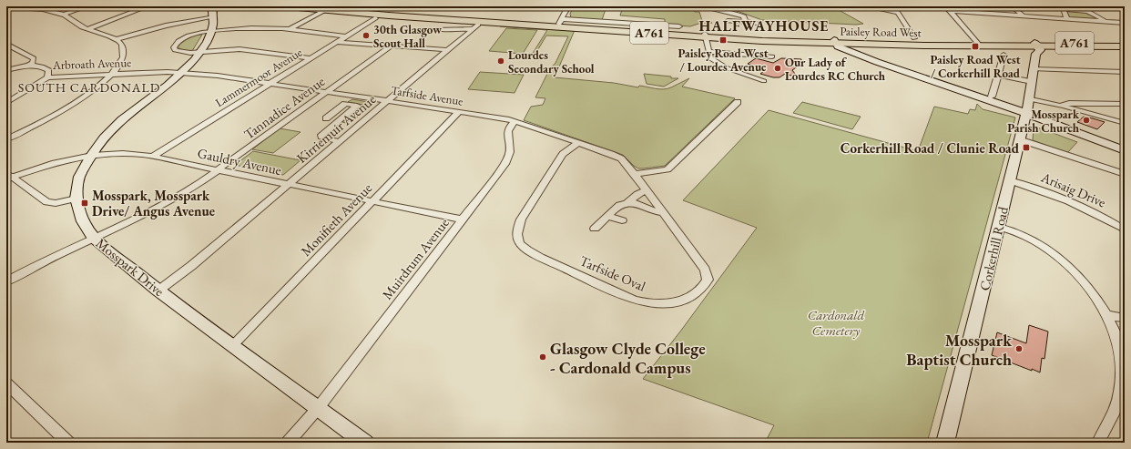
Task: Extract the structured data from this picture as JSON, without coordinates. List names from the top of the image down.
{
  "streets": {
    "main road": ["Paisley Road West", "A761"],
    "street": [
      "Arbroath Avenue",
      "Lammermoor Avenue",
      "Tarfside Avenue",
      "Tannadice Avenue",
      "Kirriemuir Avenue",
      "Gauldry Avenue",
      "Arisaig Drive",
      "Monifieth Avenue",
      "Corkerhill Road",
      "Muirdrum Avenue",
      "Mosspark Drive",
      "Tarfside Oval"
    ]
  },
  "crossings": [
    ["Paisley Road West", "Lammermoor Avenue"],
    ["Paisley Road West", "Corkerhill Road"],
    ["Arbroath Avenue", "Tarfside Avenue"],
    ["Arbroath Avenue", "Mosspark Drive"],
    ["Lammermoor Avenue", "Tarfside Avenue"],
    ["Lammermoor Avenue", "Gauldry Avenue"],
    ["Tarfside Avenue", "Tannadice Avenue"],
    ["Tarfside Avenue", "Kirriemuir Avenue"],
    ["Tarfside Avenue", "Monifieth Avenue"],
    ["Tarfside Avenue", "Muirdrum Avenue"],
    ["Tarfside Avenue", "Mosspark Drive"],
    ["Tarfside Avenue", "Tarfside Oval"],
    ["Tannadice Avenue", "Gauldry Avenue"],
    ["Tannadice Avenue", "Mosspark Drive"],
    ["Kirriemuir Avenue", "Gauldry Avenue"],
    ["Kirriemuir Avenue", "Mosspark Drive"],
    ["Gauldry Avenue", "Monifieth Avenue"],
    ["Gauldry Avenue", "Muirdrum Avenue"],
    ["Gauldry Avenue", "Mosspark Drive"],
    ["Arisaig Drive", "Corkerhill Road"],
    ["Monifieth Avenue", "Mosspark Drive"],
    ["Muirdrum Avenue", "Mosspark Drive"],
    ["Muirdrum Avenue", "Tarfside Oval"]
  ],
  "districts": ["HALFWAYHOUSE", "SOUTH CARDONALD"],
  "parks": ["Cardonald Cemetery"],
  "places": {
    "other": [
      "30th Glasgow Scout Hall",
      "Lourdes Secondary School",
      "Our Lady of Lourdes RC Church",
      "Mosspark Parish Church",
      "Mosspark Baptist Church",
      "Glasgow Clyde College - Cardonald Campus"
    ],
    "transit": [
      "Paisley Road West / Lourdes Avenue",
      "Paisley Road West / Corkerhill Road",
      "Corkerhill Road / Clunie Road",
      "Mosspark, Mosspark Drive/ Angus Avenue"
    ]
  }
}
